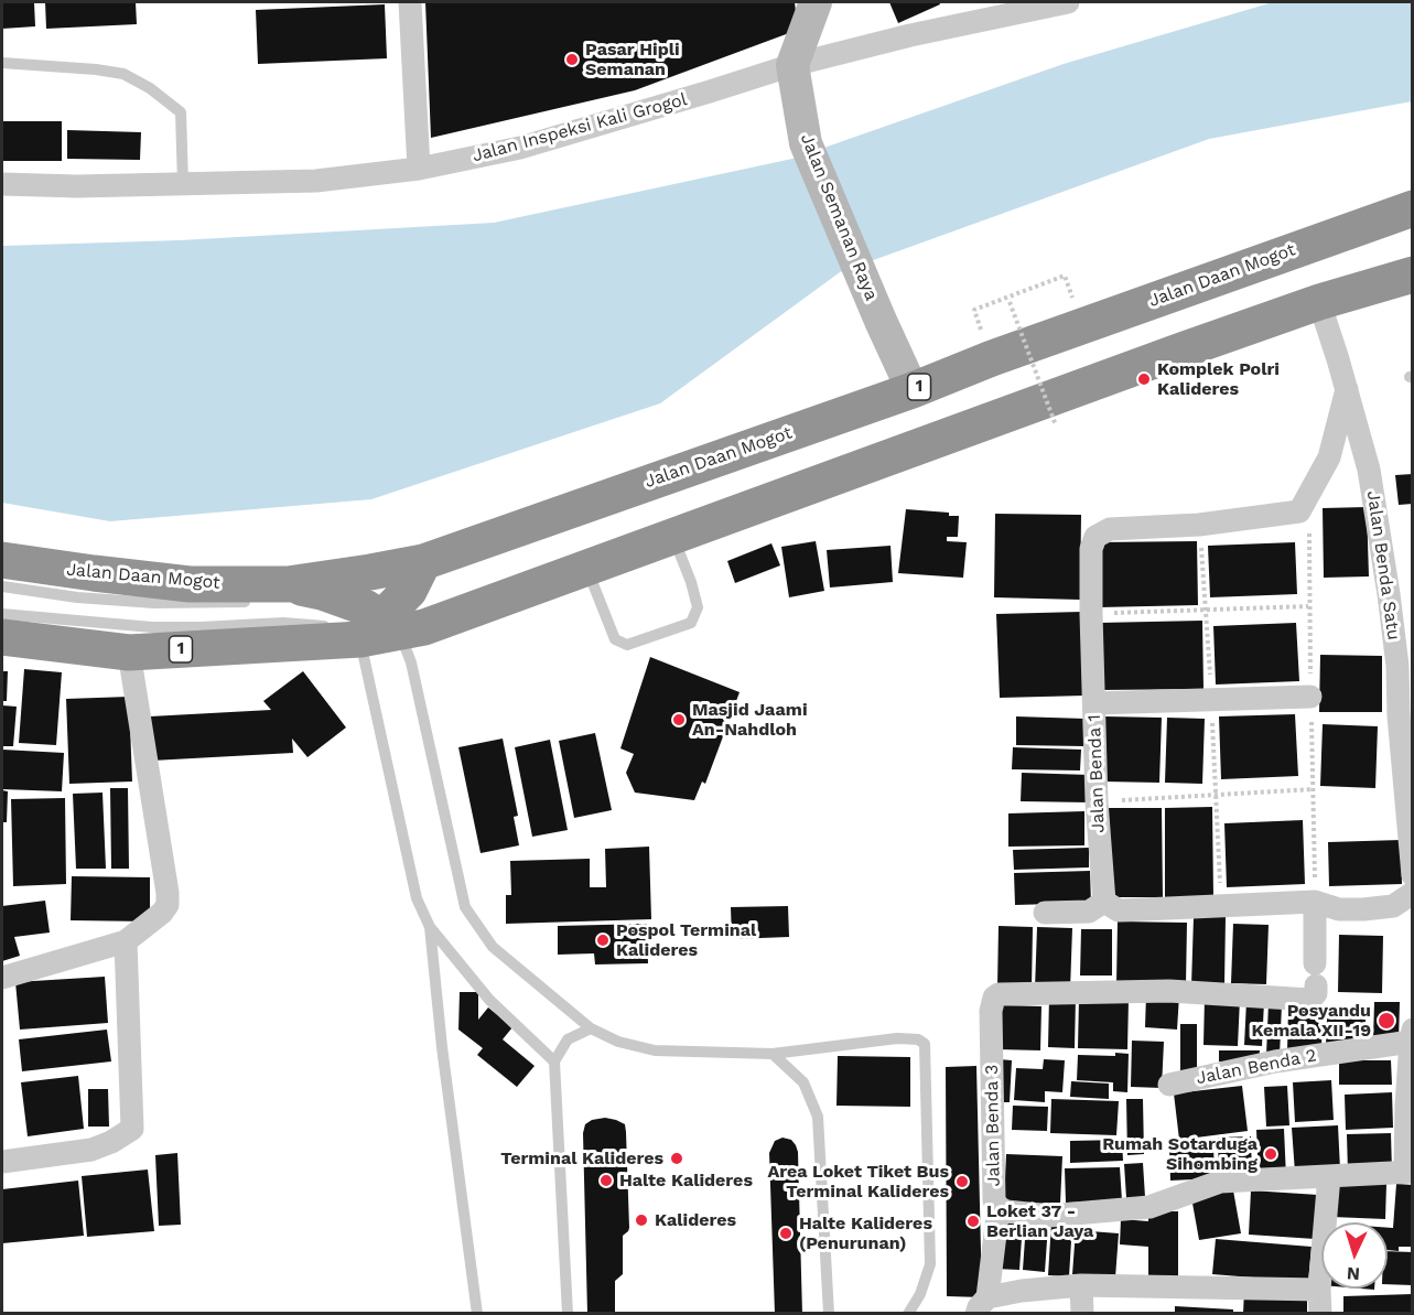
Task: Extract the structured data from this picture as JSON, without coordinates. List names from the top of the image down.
{
  "streets": {
    "highway": ["Jalan Daan Mogot", "1"],
    "street": [
      "Jalan Inspeksi Kali Grogol",
      "Jalan Semanan Raya",
      "Jalan Benda Satu",
      "Jalan Benda 1",
      "Jalan Benda 2",
      "Jalan Benda 3"
    ]
  },
  "crossings": [
    ["Jalan Inspeksi Kali Grogol", "Jalan Semanan Raya"],
    ["Jalan Semanan Raya", "Jalan Daan Mogot"],
    ["1", "Jalan Benda Satu"]
  ],
  "places": [
    "Pasar Hipli Semanan",
    "Komplek Polri Kalideres",
    "Masjid Jaami An-Nahdloh",
    "Pospol Terminal Kalideres",
    "Posyandu Kemala XII-19",
    "Rumah Sotarduga Sihombing",
    "Terminal Kalideres",
    "Halte Kalideres",
    "Area Loket Tiket Bus Terminal Kalideres",
    "Kalideres",
    "Loket 37 - Berlian Jaya",
    "Halte Kalideres (Penurunan)"
  ],
  "north": "bottom"
}
